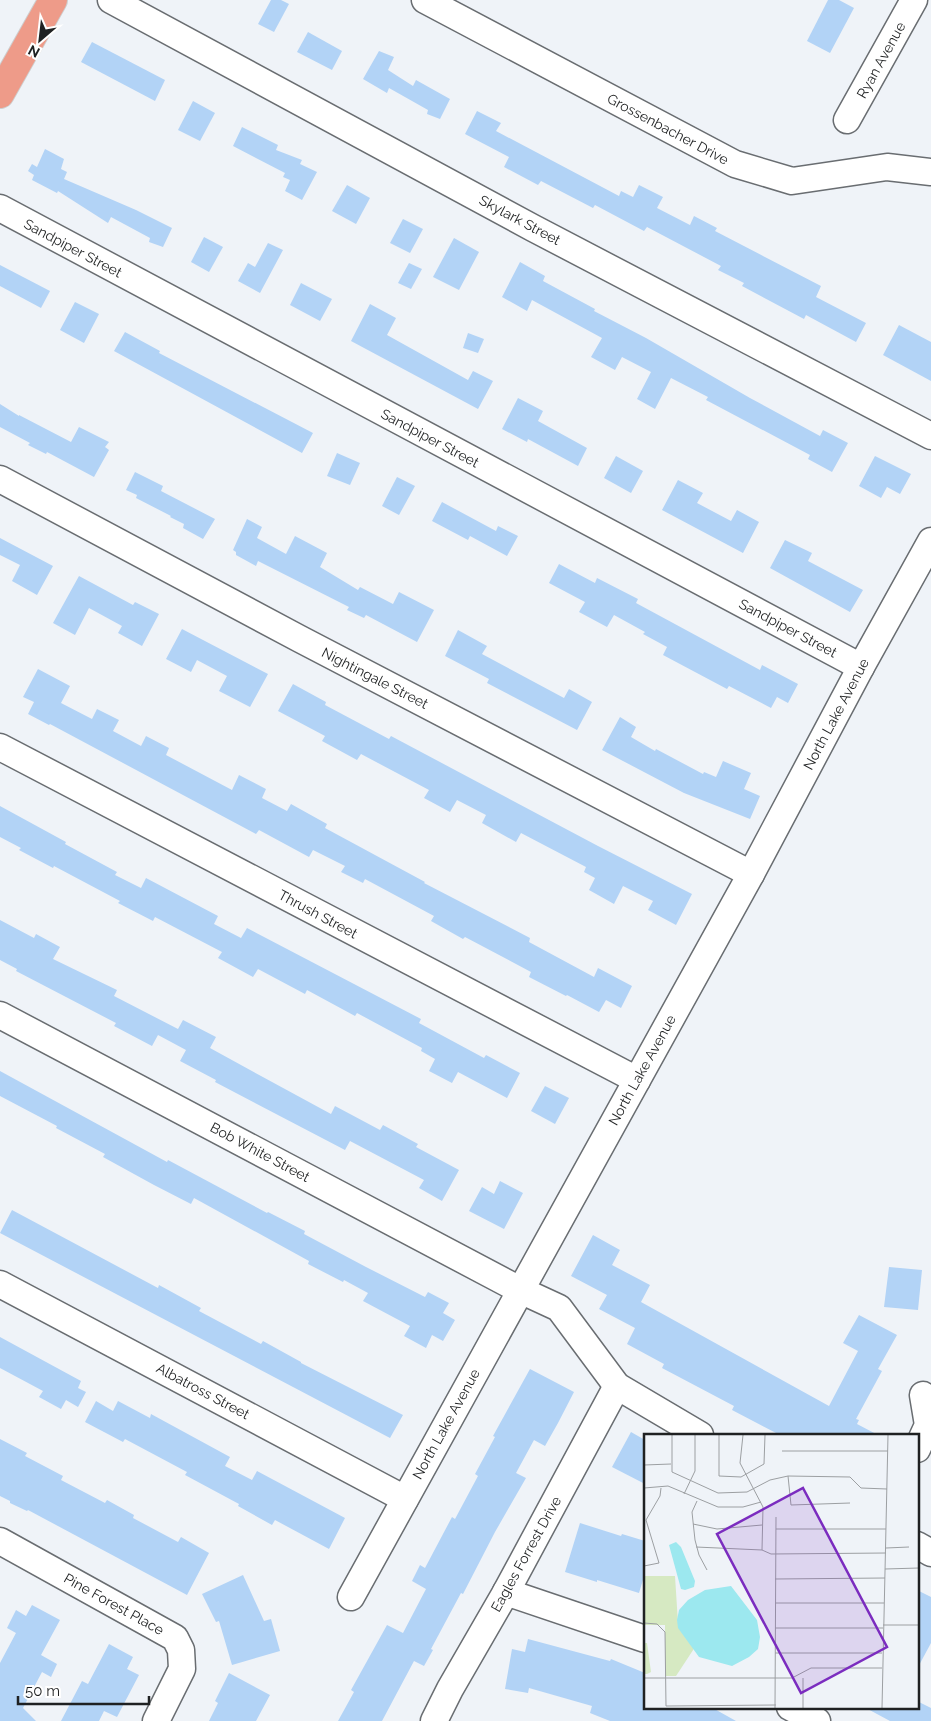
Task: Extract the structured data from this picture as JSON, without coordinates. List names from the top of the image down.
{
  "streets": {
    "street": [
      "Ryan Avenue",
      "Grossenbacher Drive",
      "Skylark Street",
      "Sandpiper Street",
      "Nightingale Street",
      "North Lake Avenue",
      "Thrush Street",
      "Bob White Street",
      "Albatross Street",
      "Eagles Forrest Drive",
      "Pine Forest Place"
    ]
  },
  "crossings": [
    ["Sandpiper Street", "North Lake Avenue"],
    ["Nightingale Street", "North Lake Avenue"],
    ["North Lake Avenue", "Thrush Street"],
    ["North Lake Avenue", "Bob White Street"],
    ["North Lake Avenue", "Albatross Street"],
    ["Bob White Street", "Eagles Forrest Drive"]
  ],
  "scale_bar": "50 m",
  "north": "bottom left"
}
